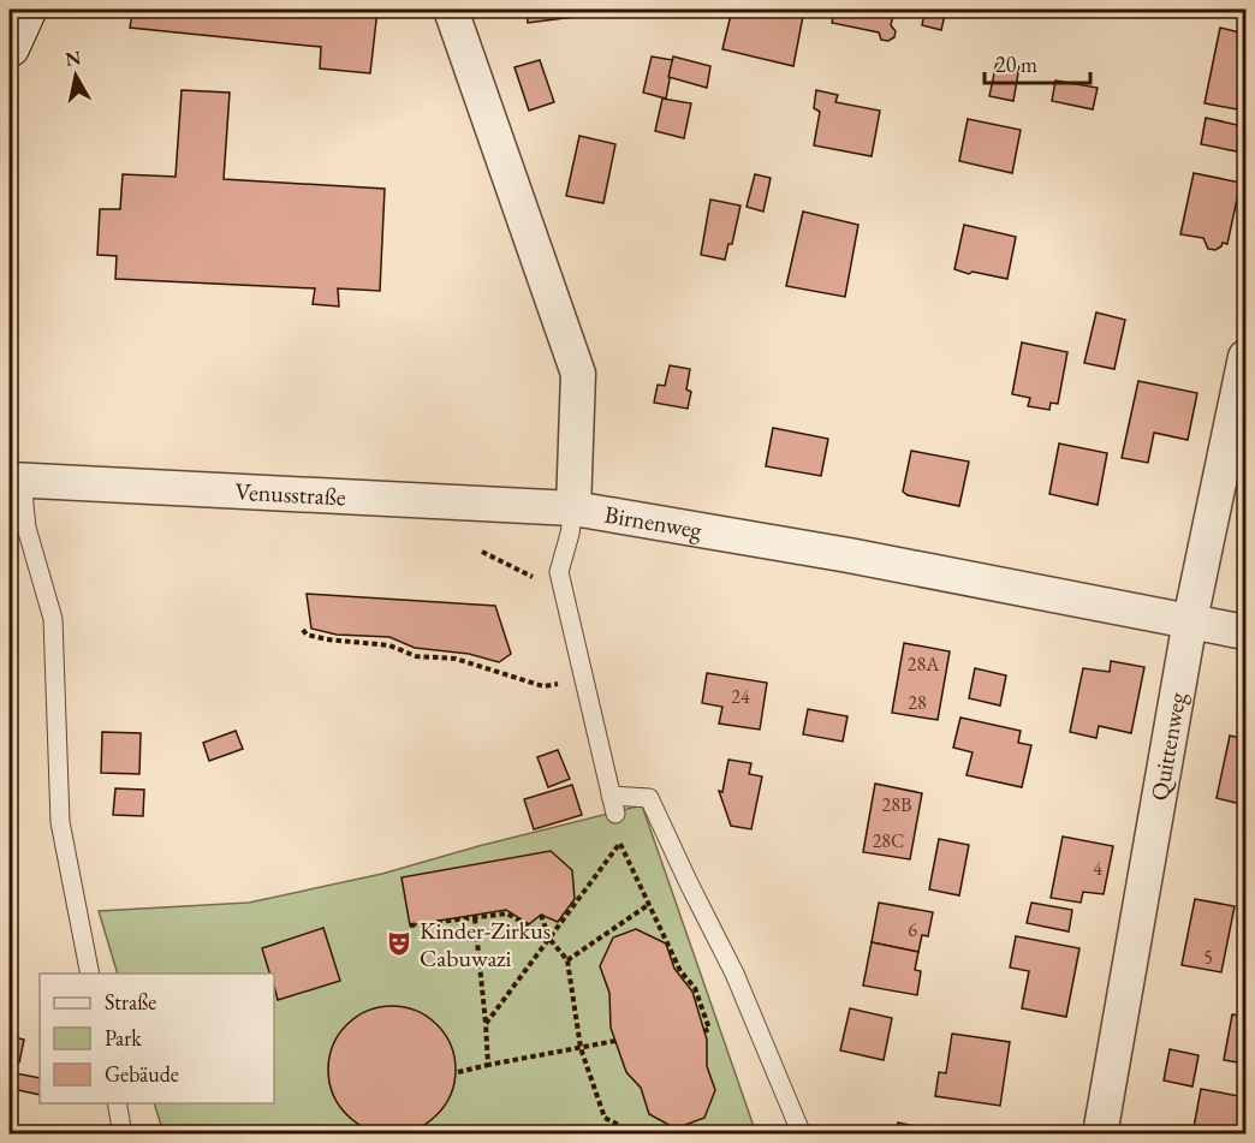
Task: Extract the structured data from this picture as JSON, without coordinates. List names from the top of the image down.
{
  "streets": {
    "street": ["Venusstraße", "Birnenweg", "Quittenweg"]
  },
  "crossings": [
    ["Venusstraße", "Birnenweg"],
    ["Birnenweg", "Quittenweg"]
  ],
  "places": {
    "theatre": ["Kinder-Zirkus Cabuwazi"]
  },
  "house_numbers": [
    "28A",
    "24",
    "28",
    "28B",
    "28C",
    "4",
    "6",
    "5"
  ],
  "legend": ["Straße", "Park", "Gebäude"],
  "scale_bar": "20 m",
  "north": "top"
}
